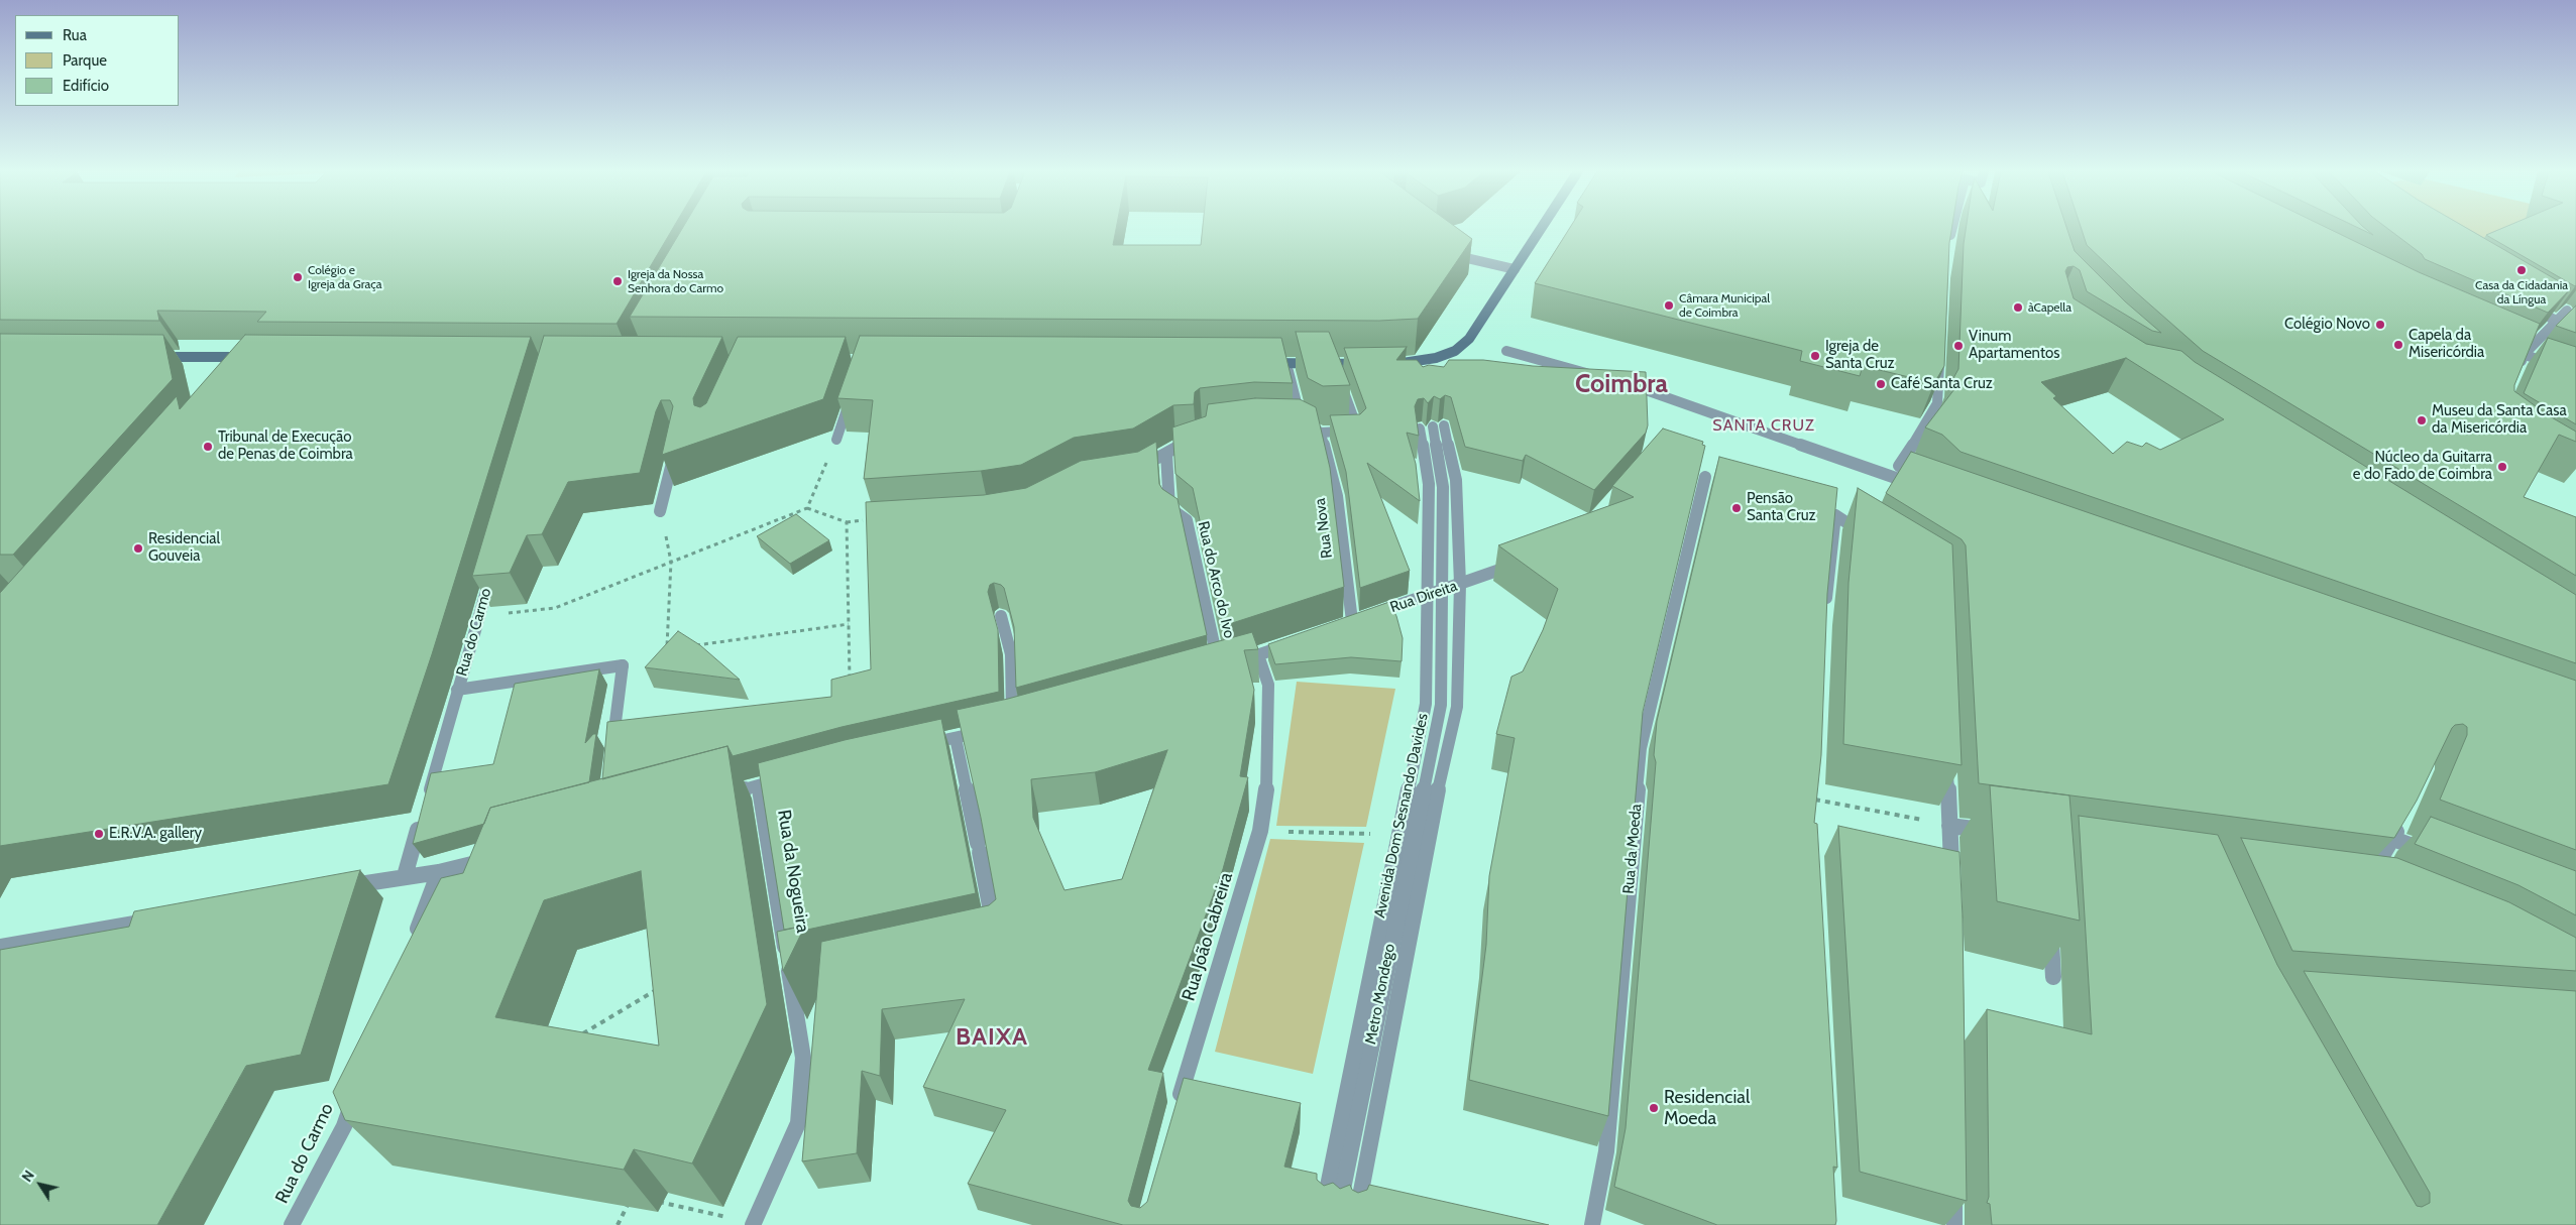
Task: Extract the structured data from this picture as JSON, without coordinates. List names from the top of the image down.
{
  "streets": {
    "street": [
      "Rua Nova",
      "Rua do Arco do Ivo",
      "Rua Direita",
      "Rua do Carmo",
      "Avenida Dom Sesnando Davides",
      "Rua da Moeda",
      "Rua da Nogueira",
      "Rua João Cabreira",
      "Metro Mondego"
    ]
  },
  "crossings": [
    ["Rua Nova", "Rua Direita"],
    ["Rua do Arco do Ivo", "Rua João Cabreira"],
    ["Rua Direita", "Avenida Dom Sesnando Davides"],
    ["Rua Direita", "Metro Mondego"],
    ["Avenida Dom Sesnando Davides", "Metro Mondego"]
  ],
  "districts": ["Coimbra", "SANTA CRUZ", "BAIXA"],
  "places": [
    "Casa da Cidadania da Língua",
    "Colégio e Igreja da Graça",
    "Igreja da Nossa Senhora do Carmo",
    "Câmara Municipal de Coimbra",
    "àCapella",
    "Colégio Novo",
    "Capela da Misericórdia",
    "Vinum Apartamentos",
    "Igreja de Santa Cruz",
    "Café Santa Cruz",
    "Museu da Santa Casa da Misericórdia",
    "Tribunal de Execução de Penas de Coimbra",
    "Núcleo da Guitarra e do Fado de Coimbra",
    "Pensão Santa Cruz",
    "Residencial Gouveia",
    "E.R.V.A. gallery",
    "Residencial Moeda"
  ],
  "legend": ["Rua", "Parque", "Edifício"],
  "north": "top left"
}
